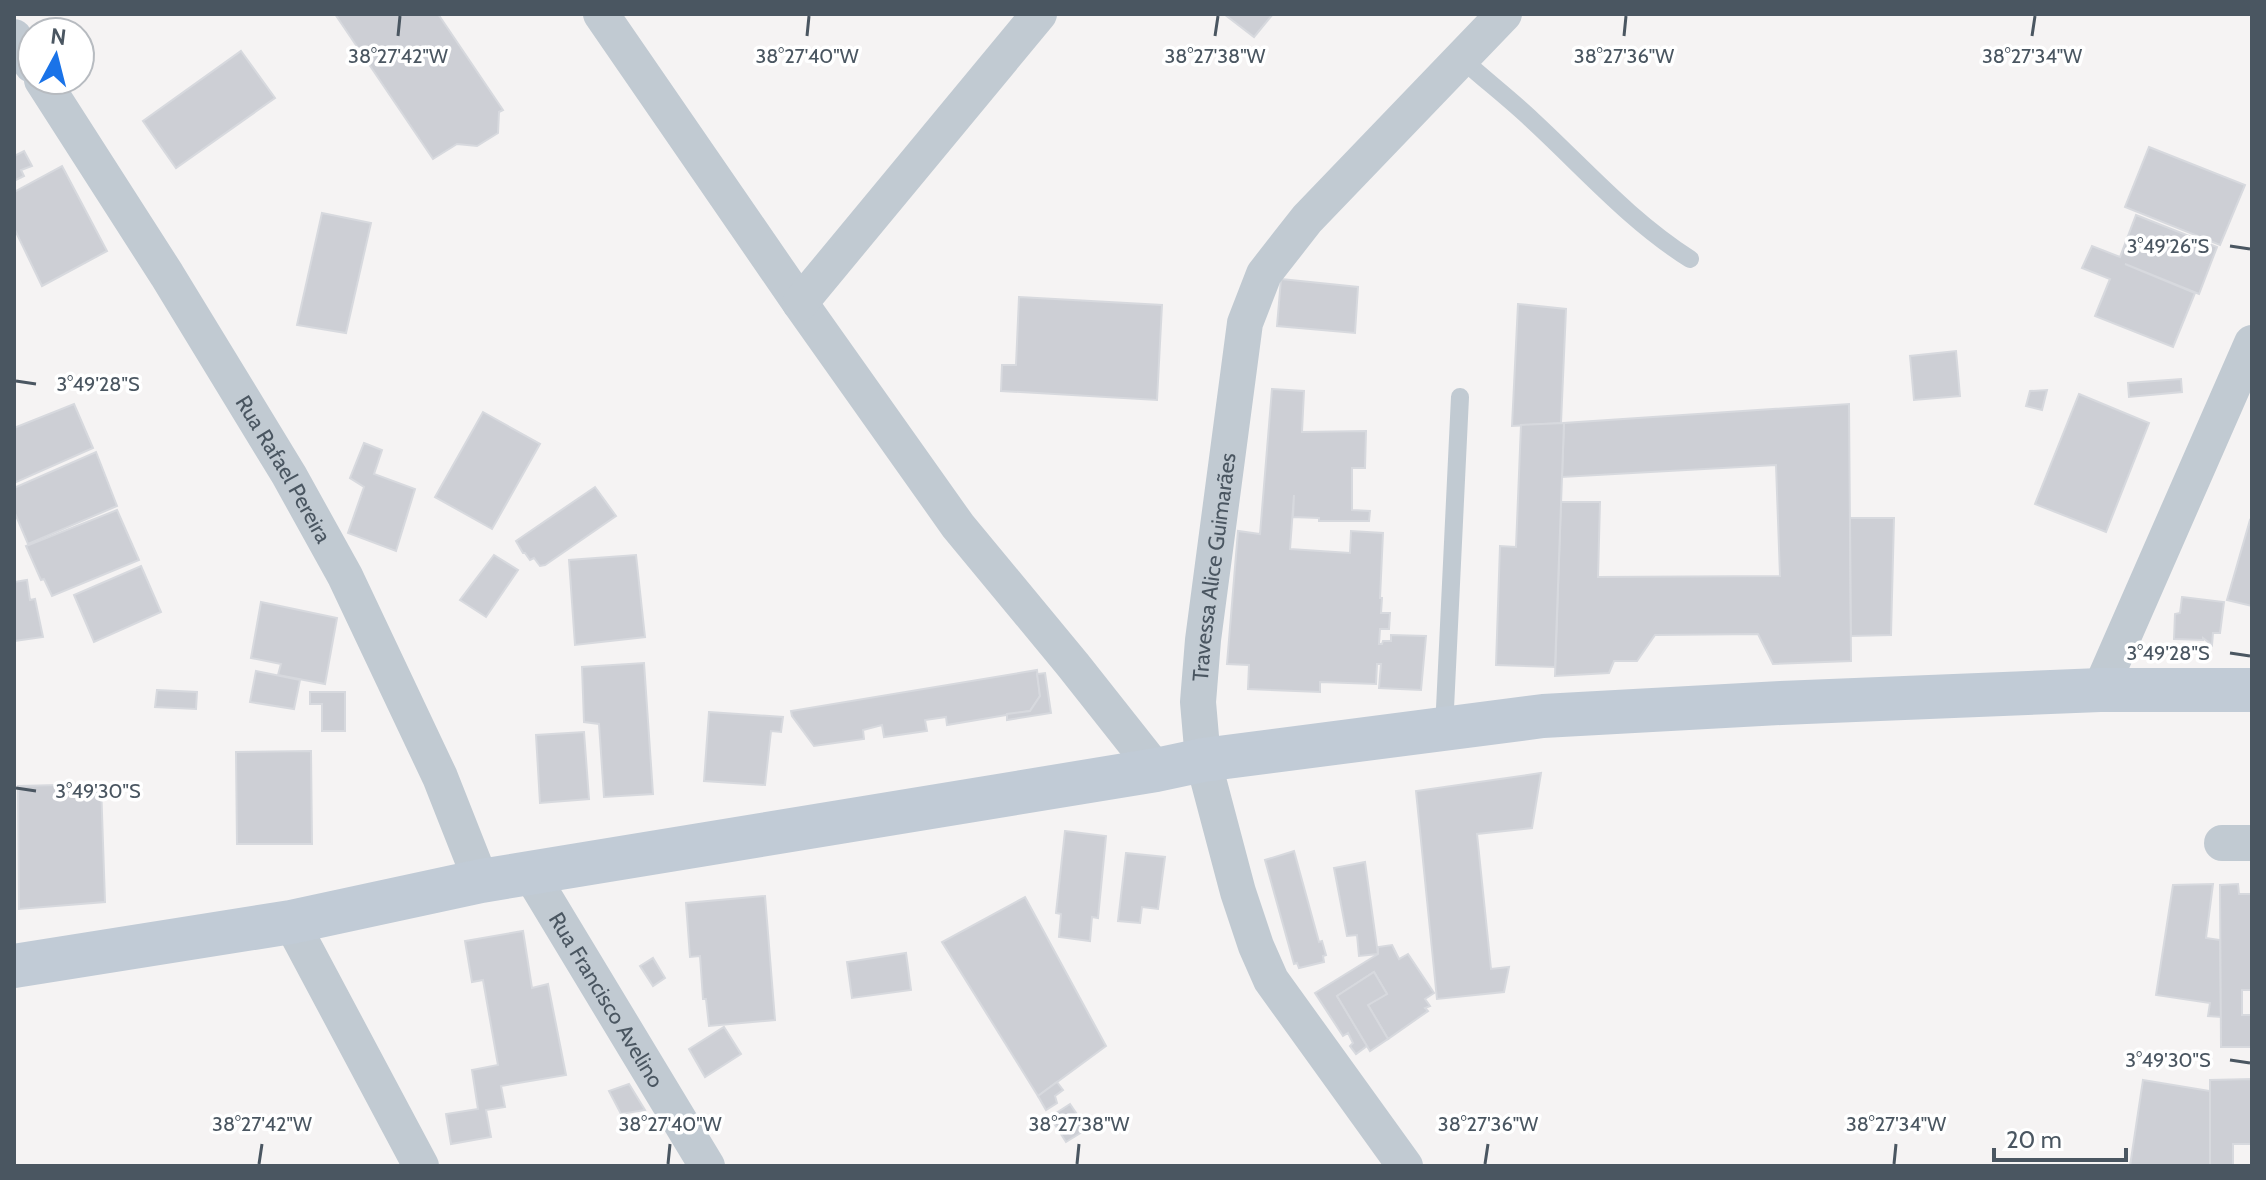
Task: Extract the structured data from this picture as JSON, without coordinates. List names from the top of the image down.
{
  "streets": {
    "street": ["Rua Rafael Pereira", "Travessa Alice Guimarães", "Rua Francisco Avelino"]
  },
  "scale_bar": "20 m",
  "north": "top",
  "coordinates": [
    "38°27'42\"W",
    "38°27'40\"W",
    "38°27'38\"W",
    "38°27'36\"W",
    "38°27'34\"W",
    "3°49'26\"S",
    "3°49'28\"S",
    "3°49'30\"S"
  ]
}
